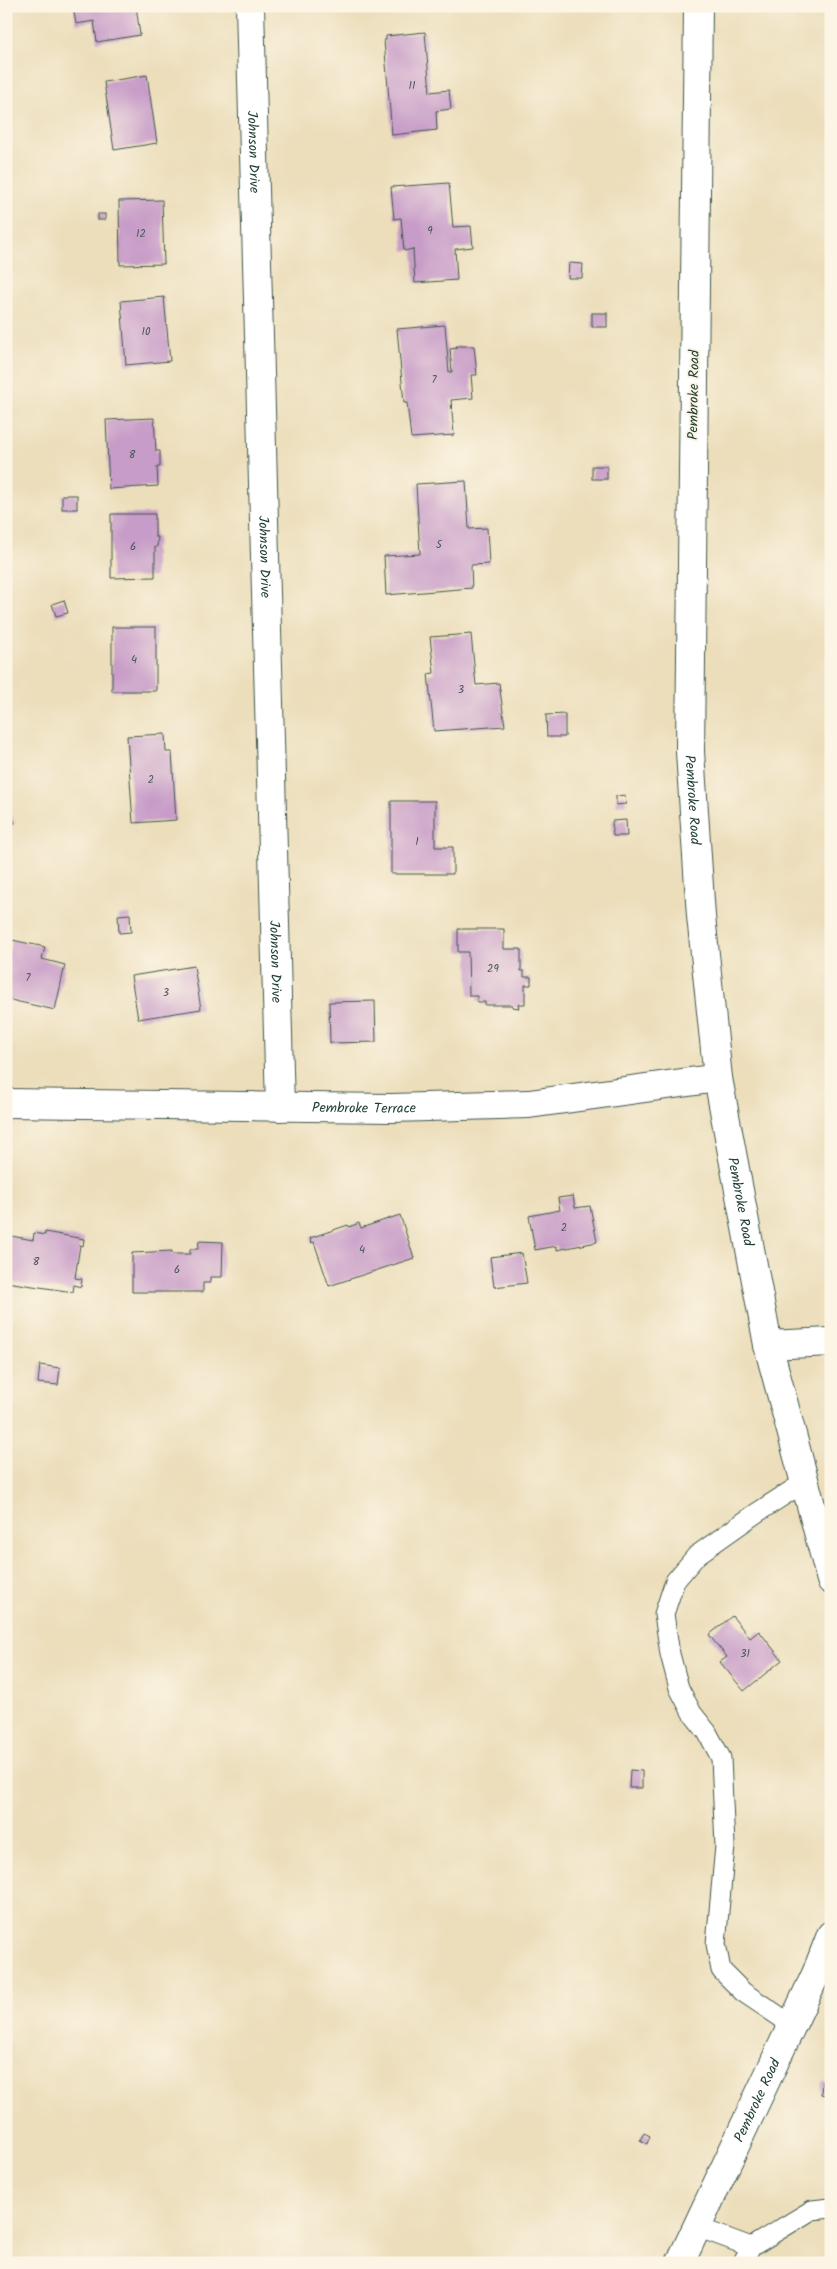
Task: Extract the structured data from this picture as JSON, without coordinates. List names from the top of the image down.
{
  "streets": {
    "main road": ["Johnson Drive", "Pembroke Road", "Pembroke Terrace"]
  },
  "crossings": [
    ["Johnson Drive", "Pembroke Terrace"],
    ["Pembroke Road", "Pembroke Terrace"]
  ],
  "house_numbers": [
    "11",
    "9",
    "12",
    "10",
    "7",
    "8",
    "5",
    "6",
    "4",
    "3",
    "2",
    "1",
    "29",
    "7",
    "3",
    "2",
    "4",
    "8",
    "6",
    "31"
  ]
}
